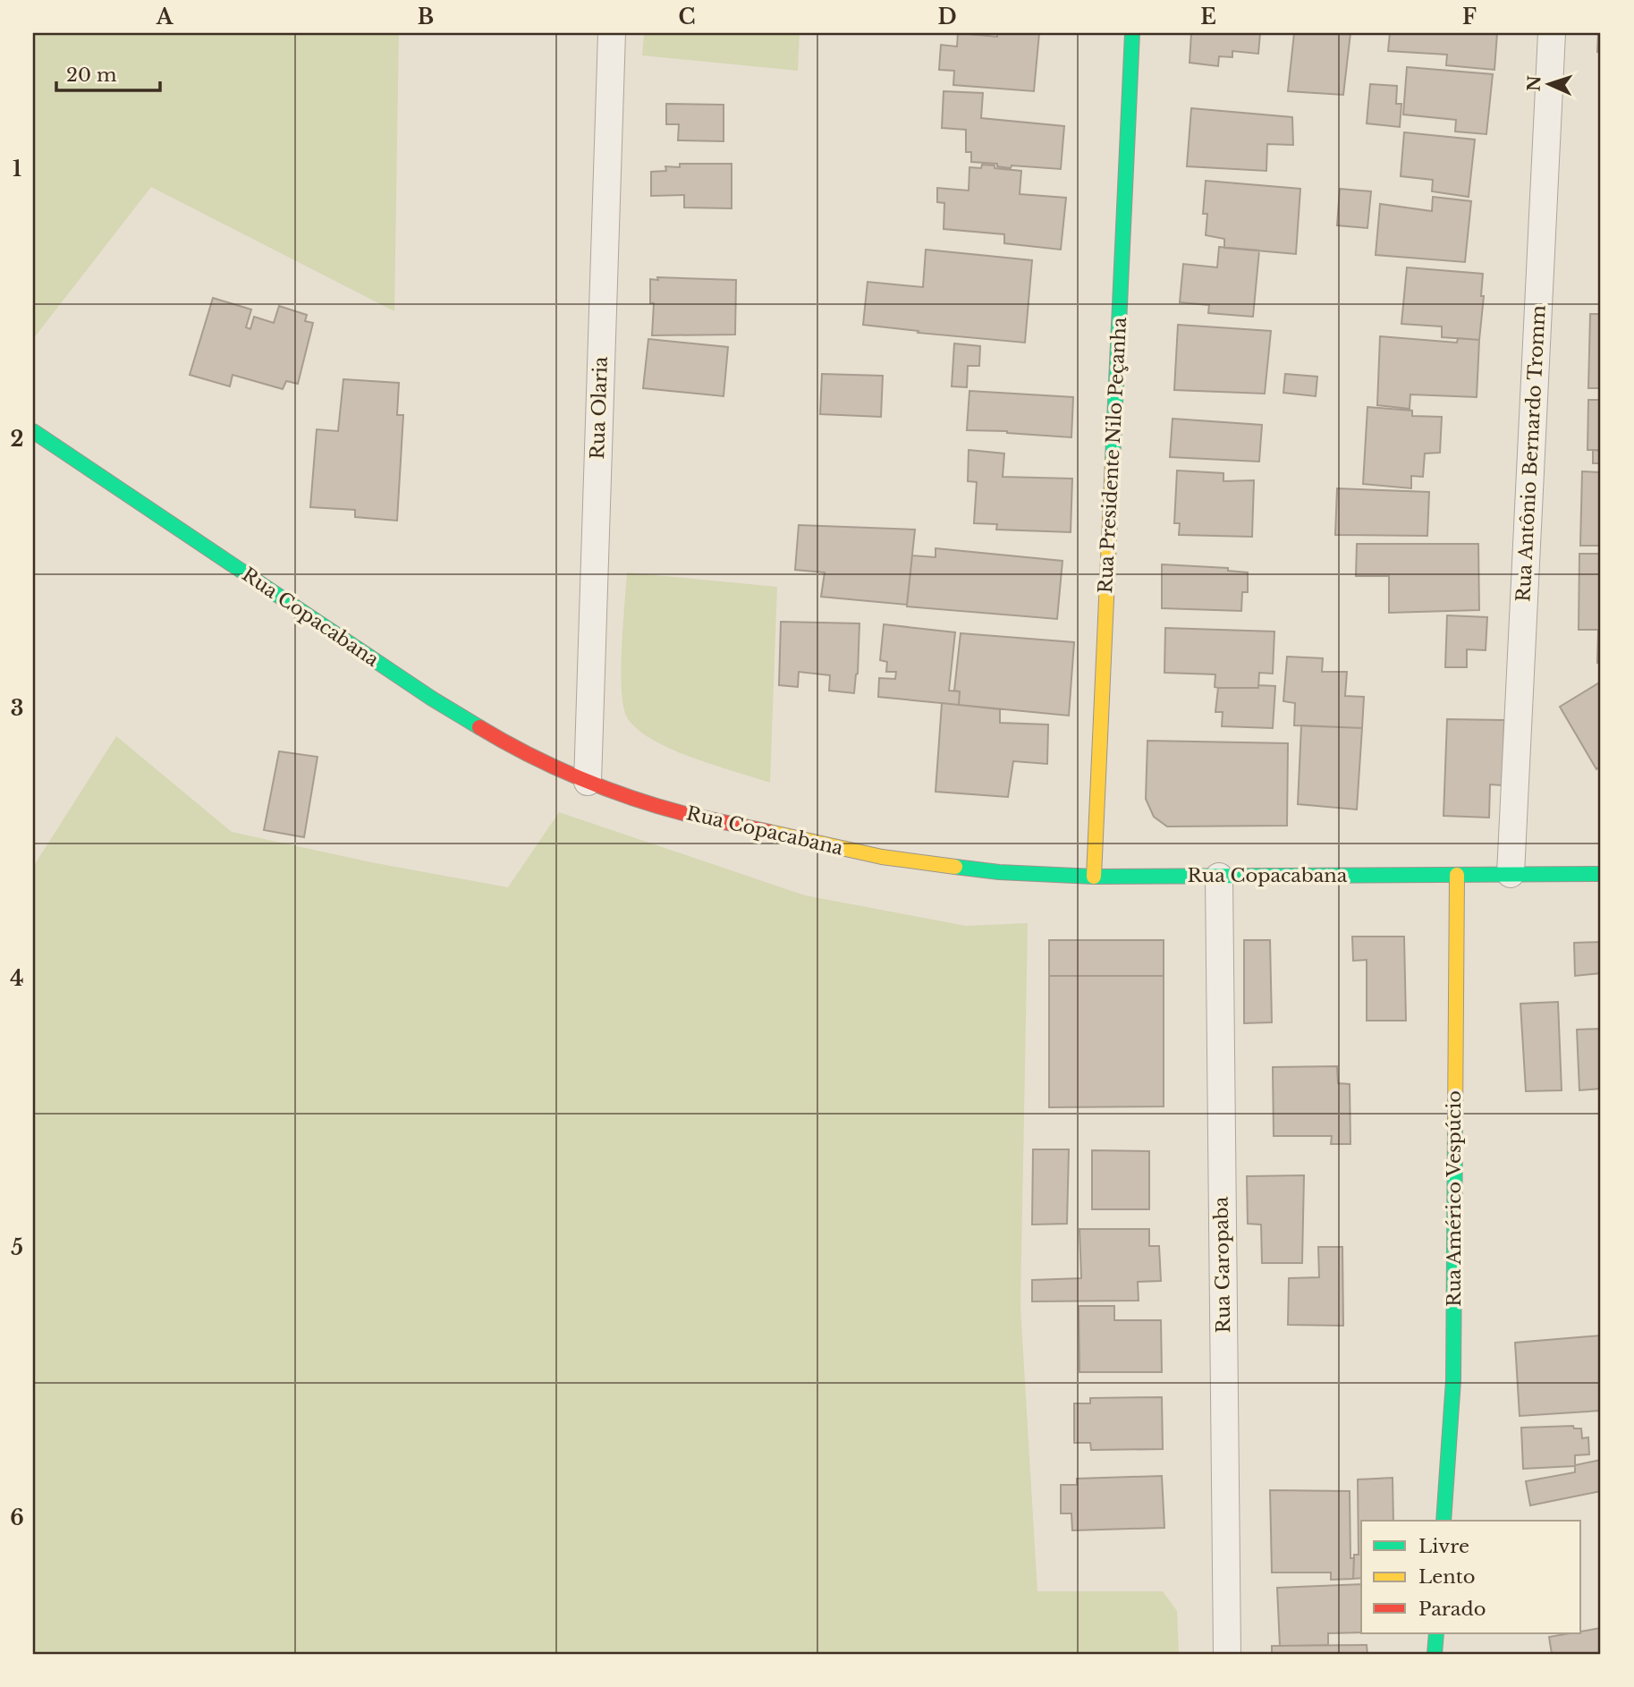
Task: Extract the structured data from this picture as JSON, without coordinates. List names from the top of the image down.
{
  "streets": {
    "main road": ["Rua Presidente Nilo Peçanha", "Rua Copacabana", "Rua Américo Vespúcio"],
    "street": ["Rua Olaria", "Rua Antônio Bernardo Tromm", "Rua Garopaba"]
  },
  "crossings": [
    ["Rua Olaria", "Rua Copacabana"],
    ["Rua Antônio Bernardo Tromm", "Rua Copacabana"],
    ["Rua Presidente Nilo Peçanha", "Rua Copacabana"],
    ["Rua Copacabana", "Rua Américo Vespúcio"],
    ["Rua Copacabana", "Rua Garopaba"]
  ],
  "legend": ["Livre", "Lento", "Parado"],
  "scale_bar": "20 m",
  "north": "left",
  "grid": {
    "columns": [
      "A",
      "B",
      "C",
      "D",
      "E",
      "F"
    ],
    "rows": [
      "1",
      "2",
      "3",
      "4",
      "5",
      "6"
    ]
  }
}
